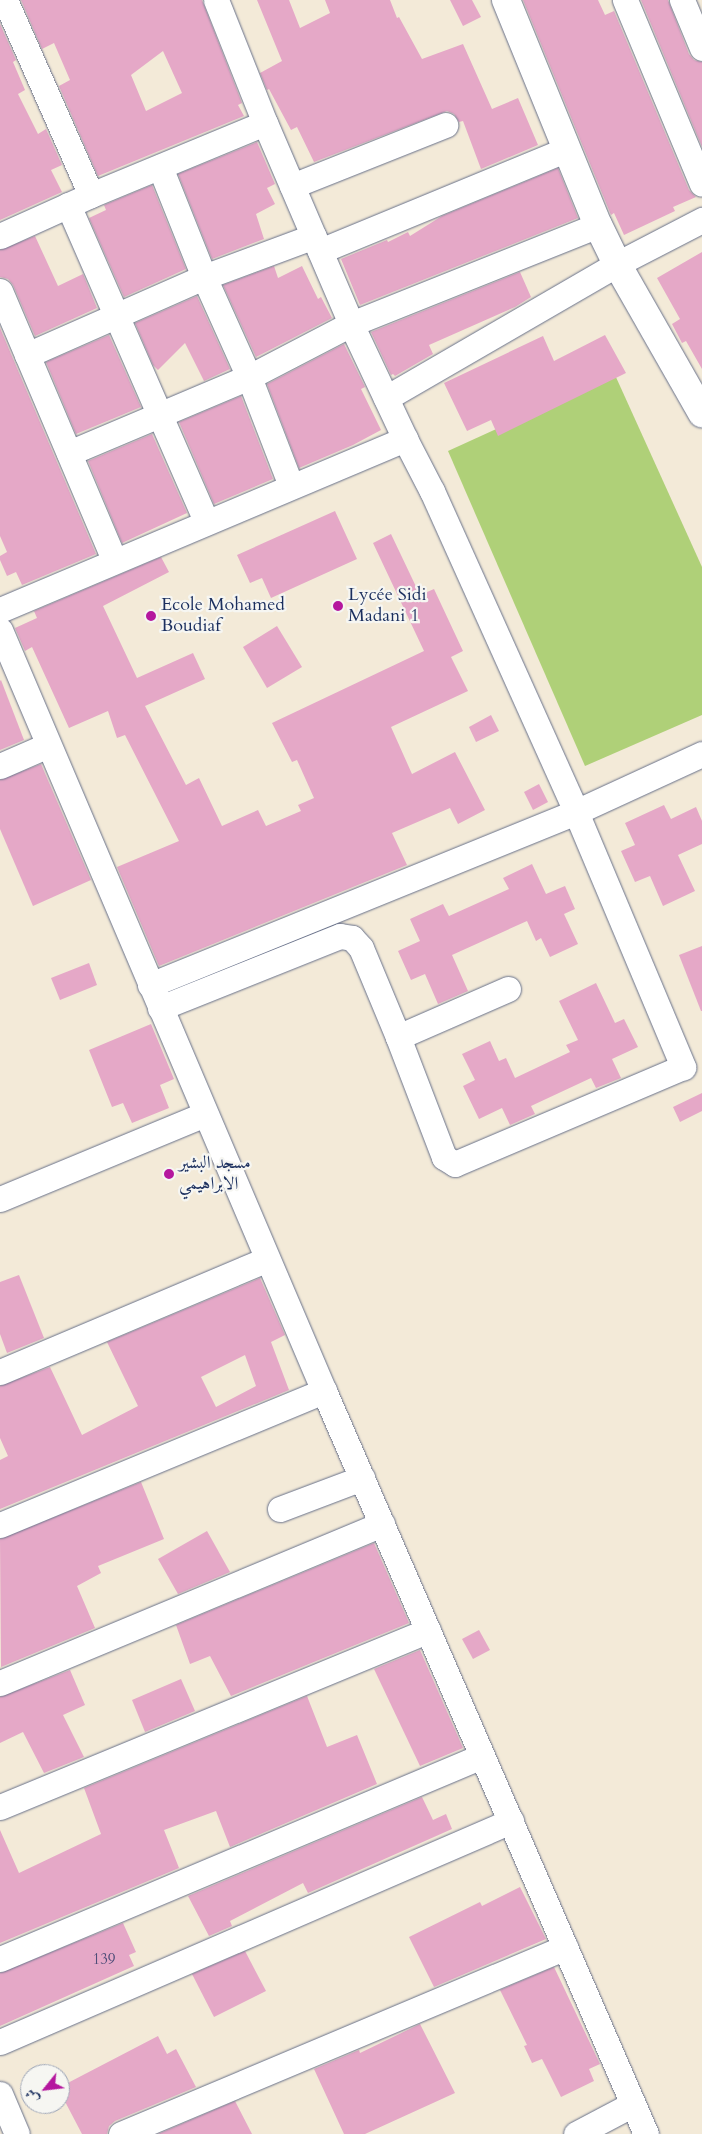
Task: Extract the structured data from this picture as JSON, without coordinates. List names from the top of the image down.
{
  "places": ["Lycée Sidi Madani 1", "Ecole Mohamed Boudiaf", "مسجد البشير الابراهيمي"],
  "house_numbers": ["139"],
  "north": "bottom left"
}
